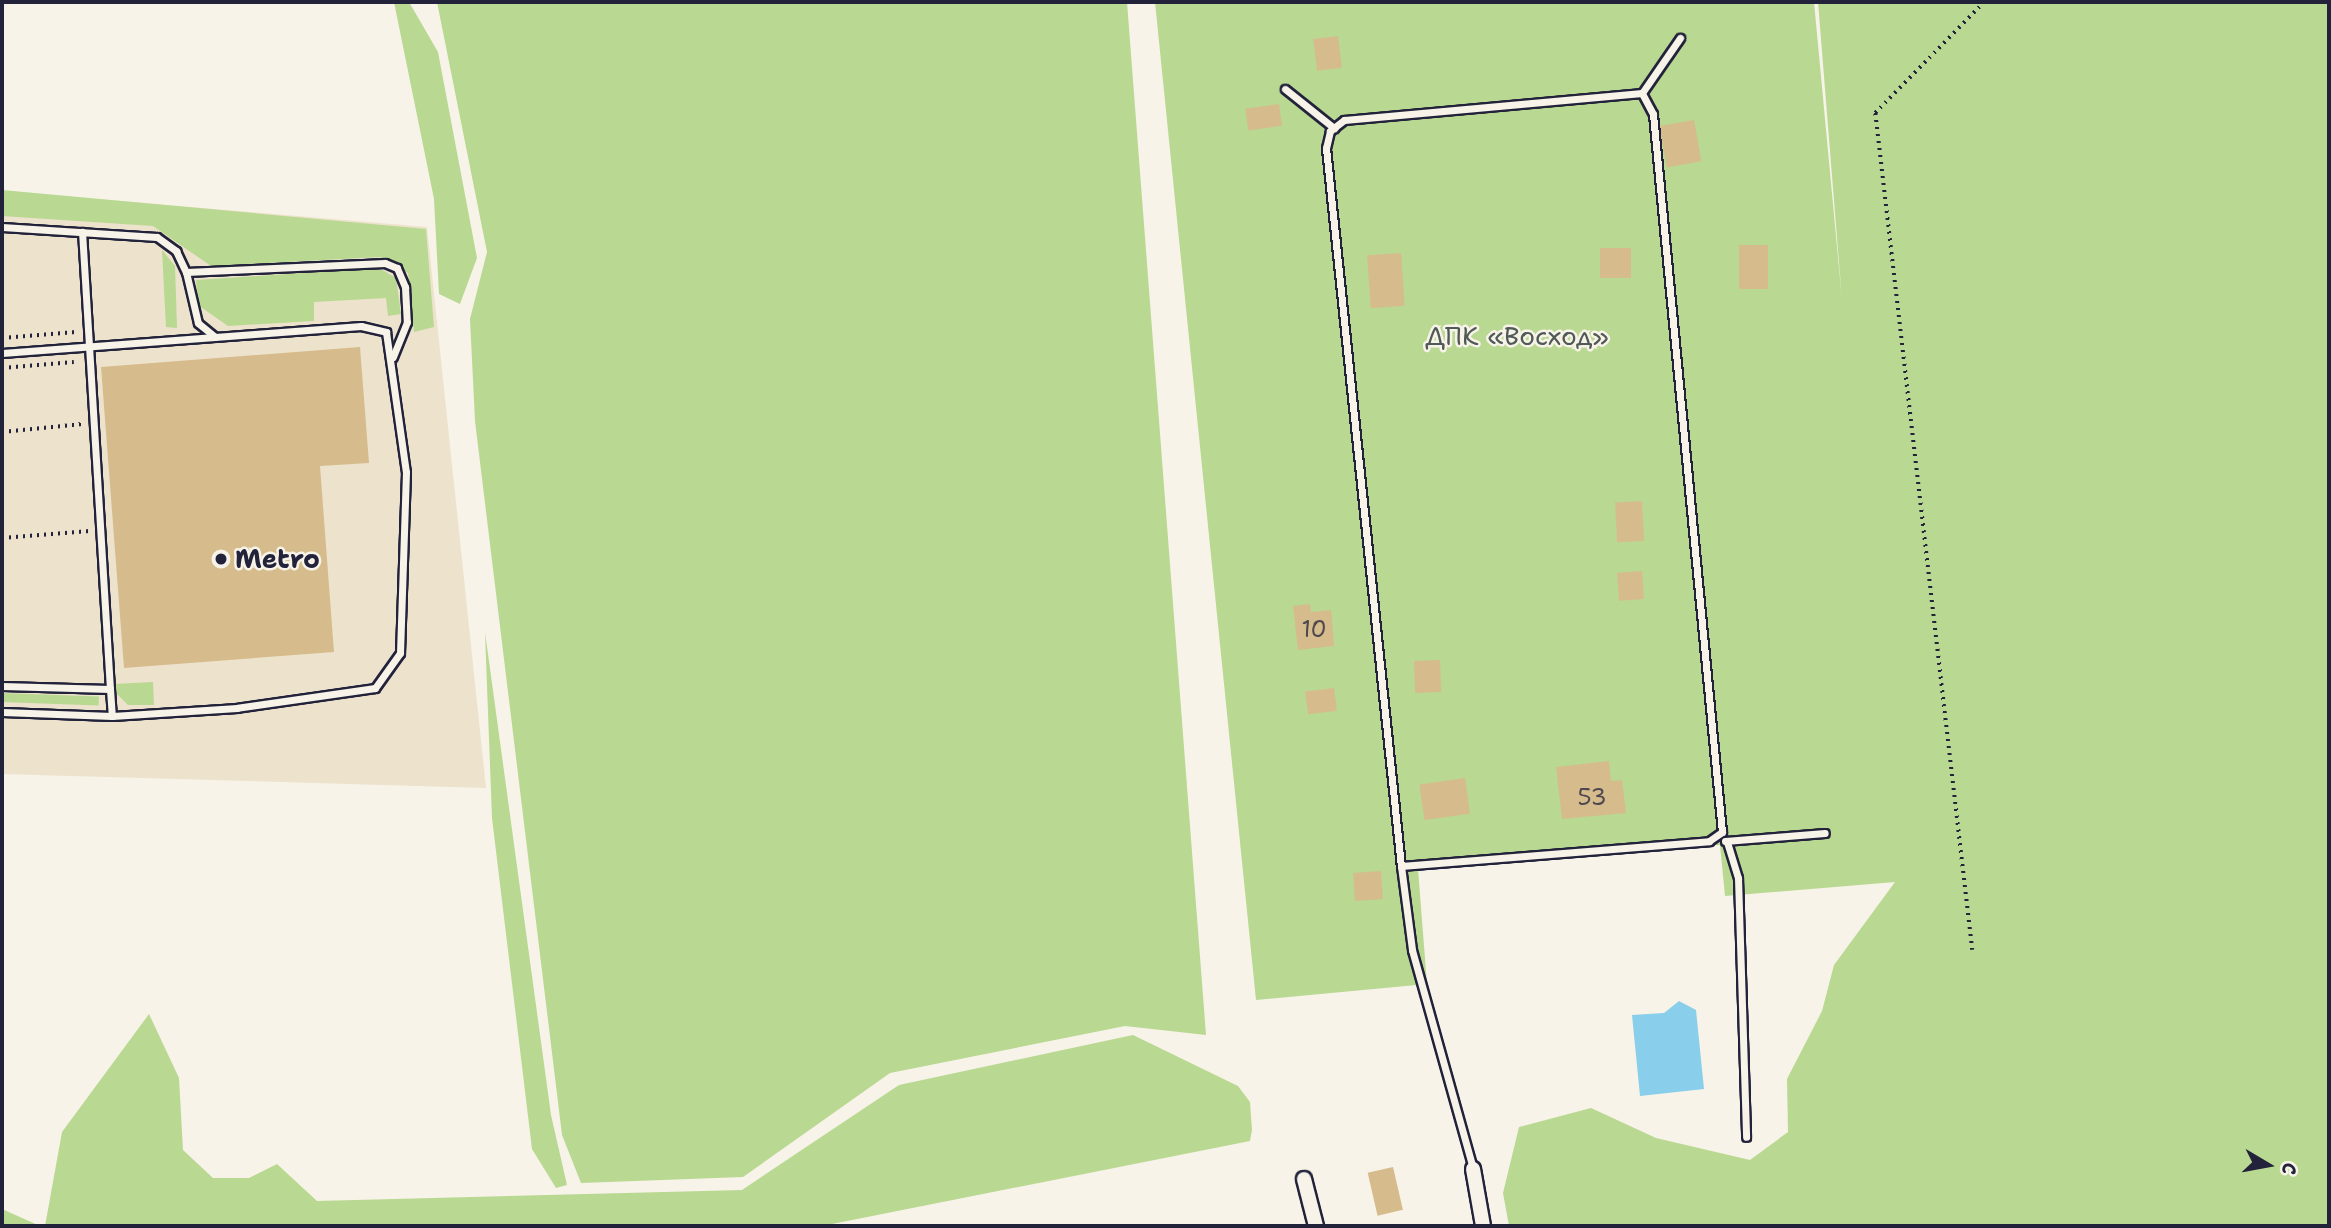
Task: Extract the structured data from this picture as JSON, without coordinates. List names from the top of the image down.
{
  "parks": ["ДПК «Восход»"],
  "places": ["Metro"],
  "house_numbers": ["10", "53"],
  "north": "right"
}
